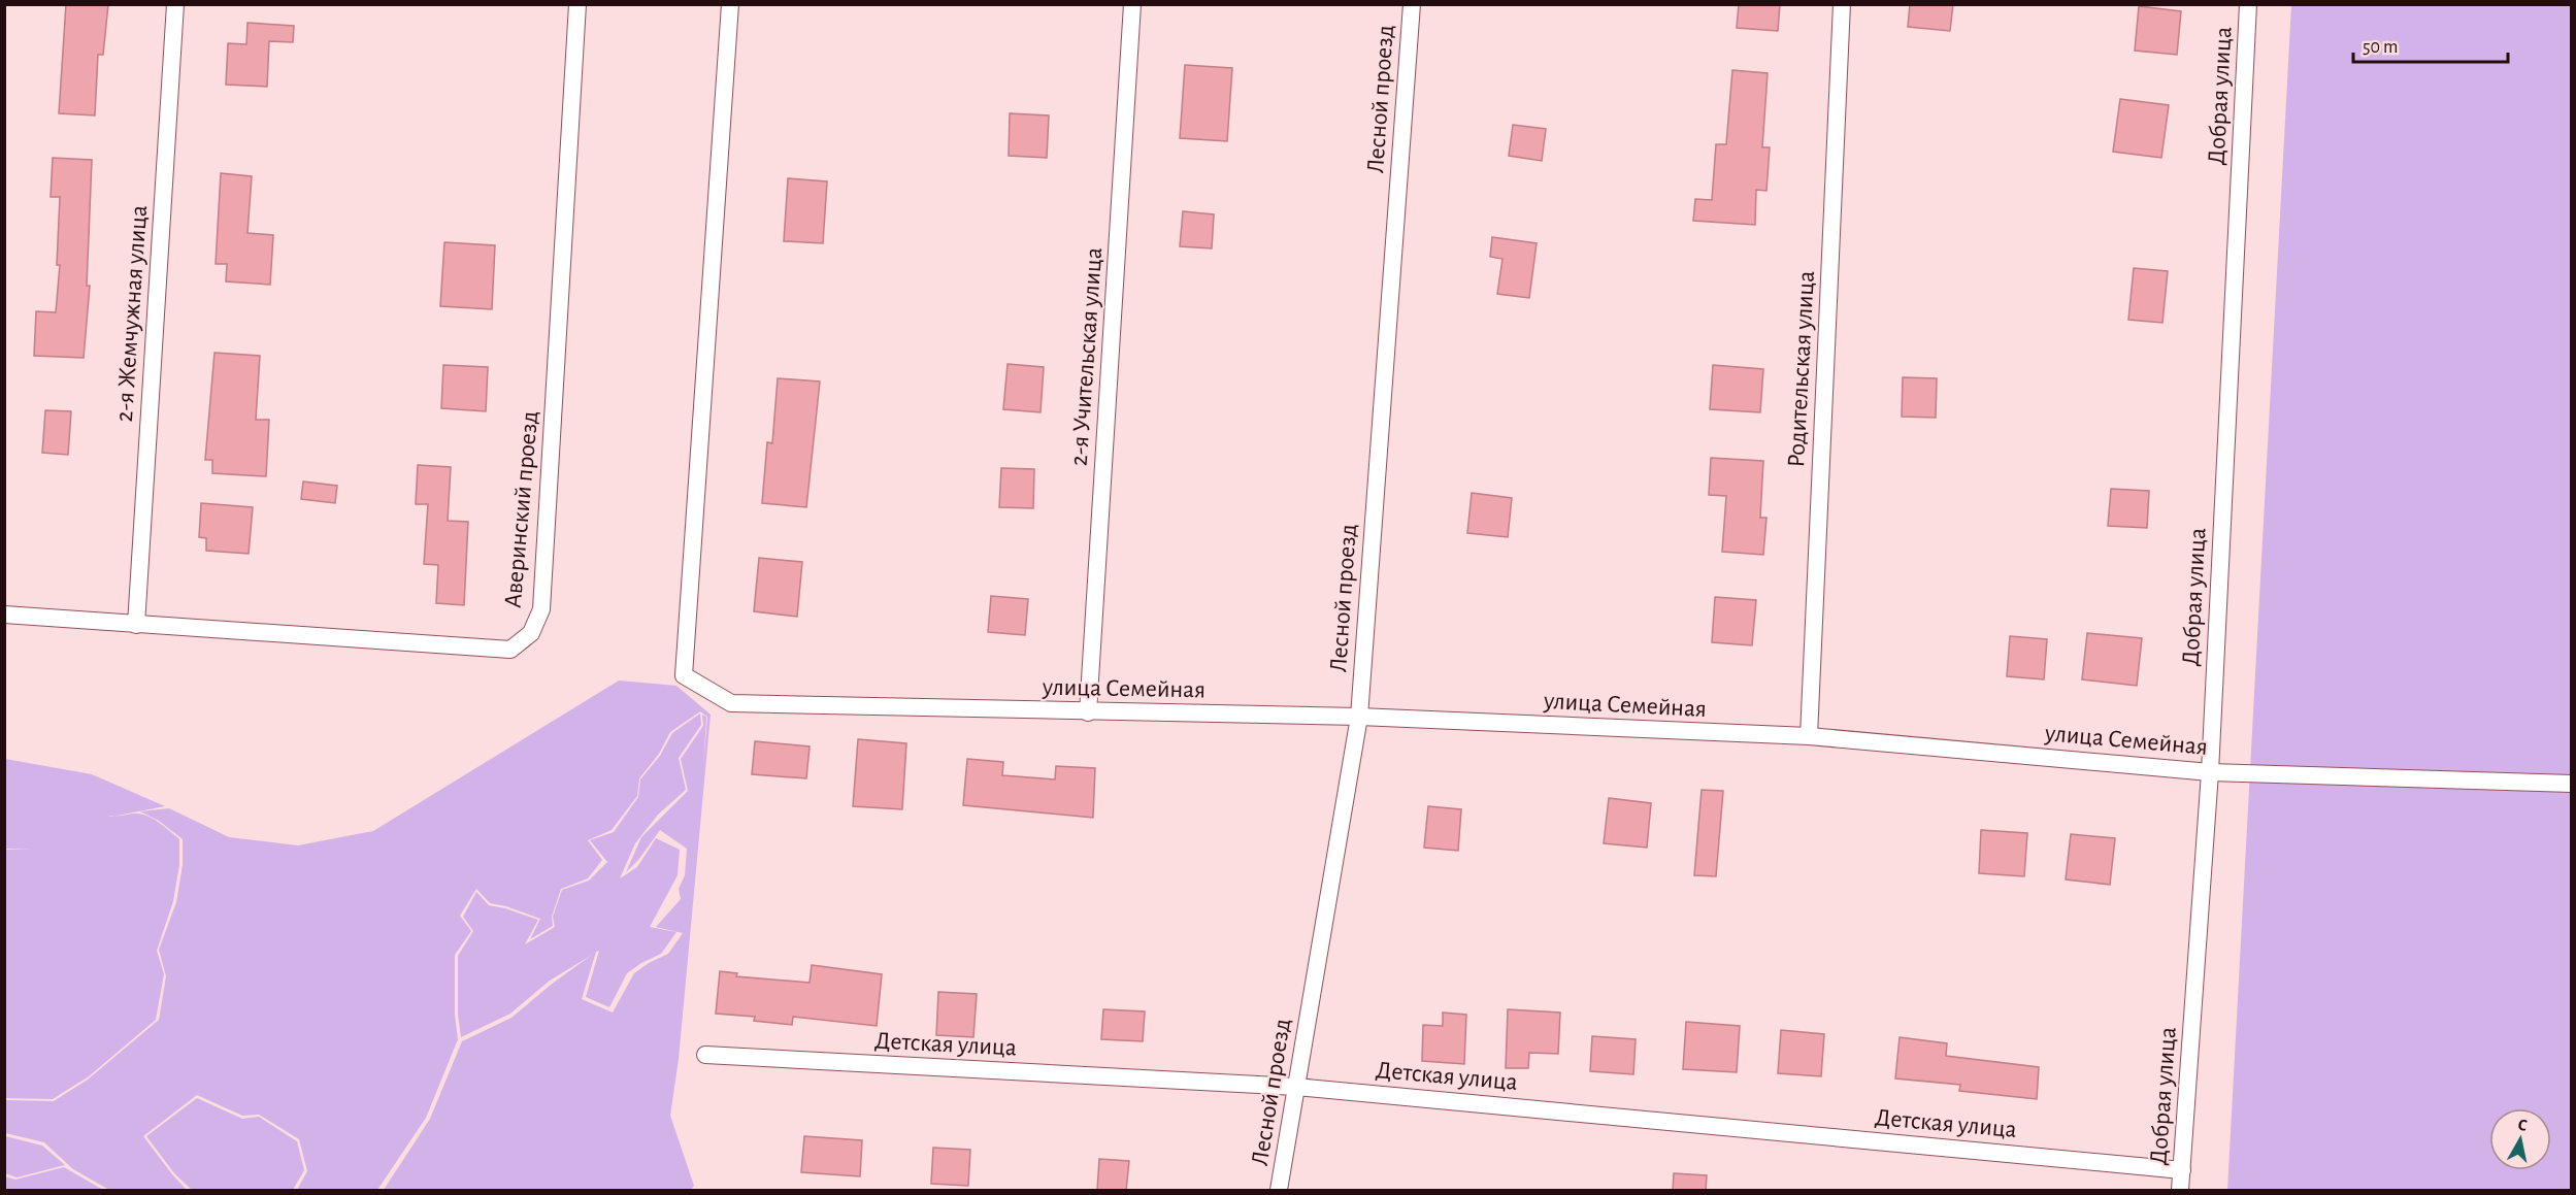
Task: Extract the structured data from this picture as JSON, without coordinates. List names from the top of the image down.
{
  "streets": {
    "street": [
      "Добрая улица",
      "Лесной проезд",
      "2-я Жемчужная улица",
      "2-я Учительская улица",
      "Родительская улица",
      "Аверинский проезд",
      "улица Семейная",
      "Детская улица"
    ]
  },
  "crossings": [
    ["Добрая улица", "улица Семейная"],
    ["Добрая улица", "Детская улица"],
    ["Лесной проезд", "улица Семейная"],
    ["Лесной проезд", "Детская улица"],
    ["2-я Жемчужная улица", "Аверинский проезд"],
    ["2-я Учительская улица", "улица Семейная"],
    ["Родительская улица", "улица Семейная"]
  ],
  "scale_bar": "50 m",
  "north": "top"
}
